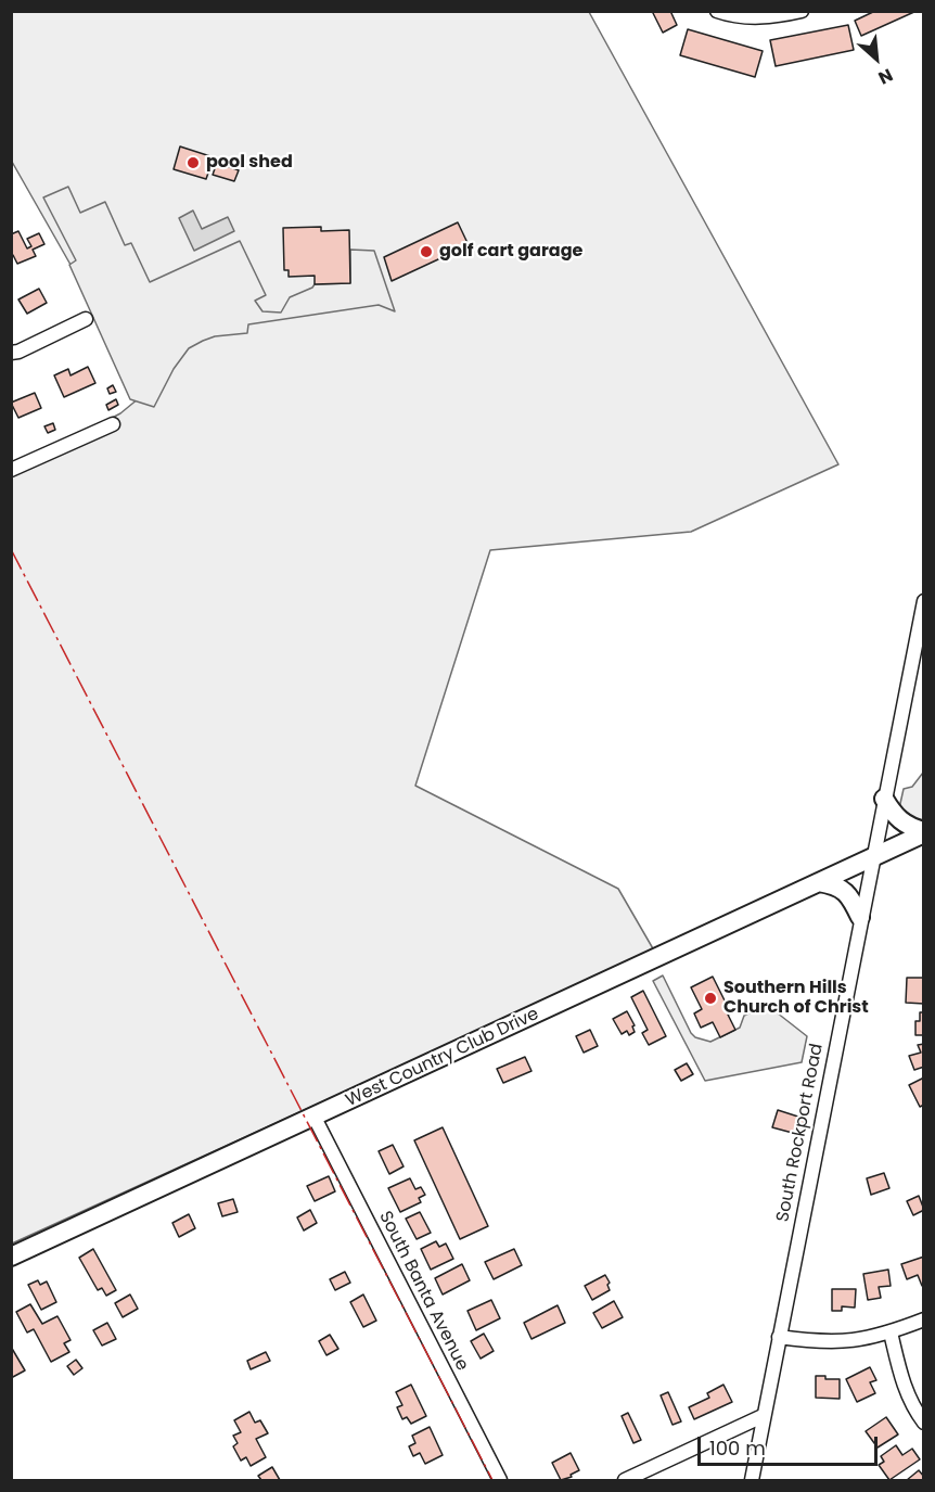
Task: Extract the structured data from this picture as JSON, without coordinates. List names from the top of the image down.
{
  "streets": {
    "main road": ["West Country Club Drive"],
    "street": ["South Rockport Road", "South Banta Avenue"]
  },
  "crossings": [
    ["West Country Club Drive", "South Rockport Road"],
    ["West Country Club Drive", "South Banta Avenue"]
  ],
  "places": ["pool shed", "golf cart garage", "Southern Hills Church of Christ"],
  "scale_bar": "100 m",
  "north": "bottom right"
}
